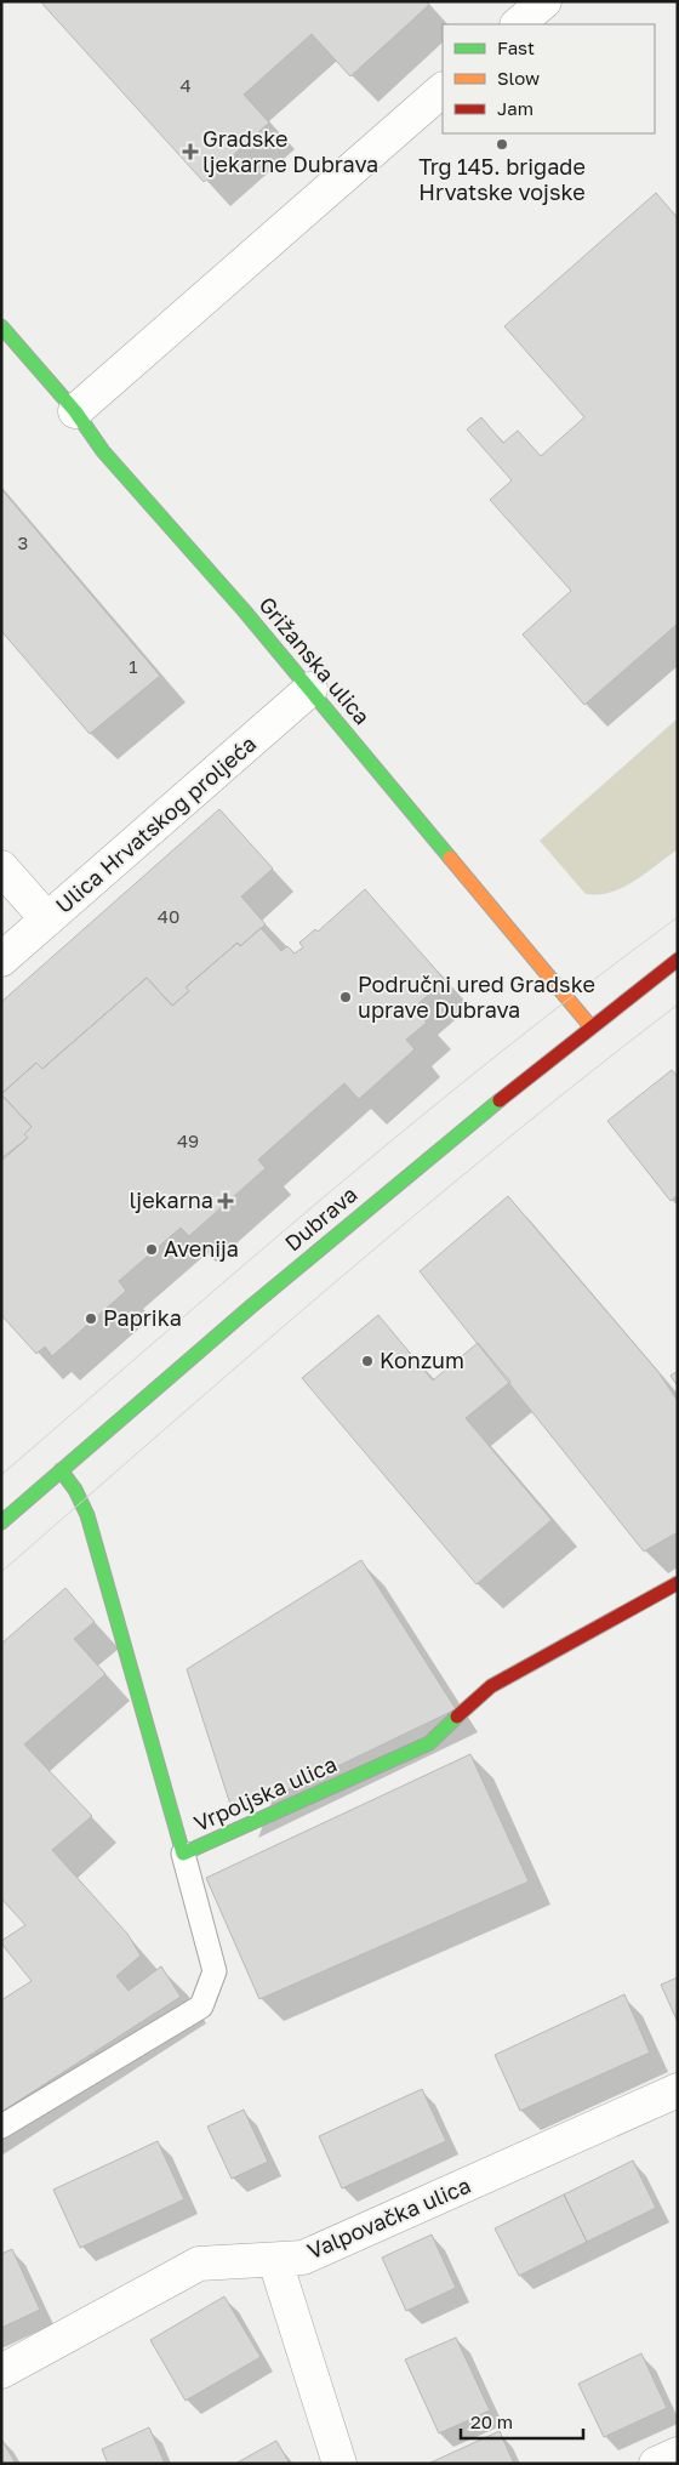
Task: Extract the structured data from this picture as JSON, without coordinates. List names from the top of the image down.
{
  "streets": {
    "street": [
      "Grižanska ulica",
      "Ulica Hrvatskog proljeća",
      "Dubrava",
      "Vrpoljska ulica",
      "Valpovačka ulica"
    ]
  },
  "crossings": [
    ["Grižanska ulica", "Ulica Hrvatskog proljeća"],
    ["Grižanska ulica", "Dubrava"],
    ["Dubrava", "Vrpoljska ulica"]
  ],
  "places": {
    "other": [
      "Trg 145. brigade Hrvatske vojske",
      "Područni ured Gradske uprave Dubrava",
      "Avenija",
      "Paprika",
      "Konzum"
    ],
    "health": ["Gradske ljekarne Dubrava", "ljekarna"]
  },
  "house_numbers": [
    "4",
    "3",
    "1",
    "40",
    "49"
  ],
  "legend": ["Fast", "Slow", "Jam"],
  "scale_bar": "20 m"
}
